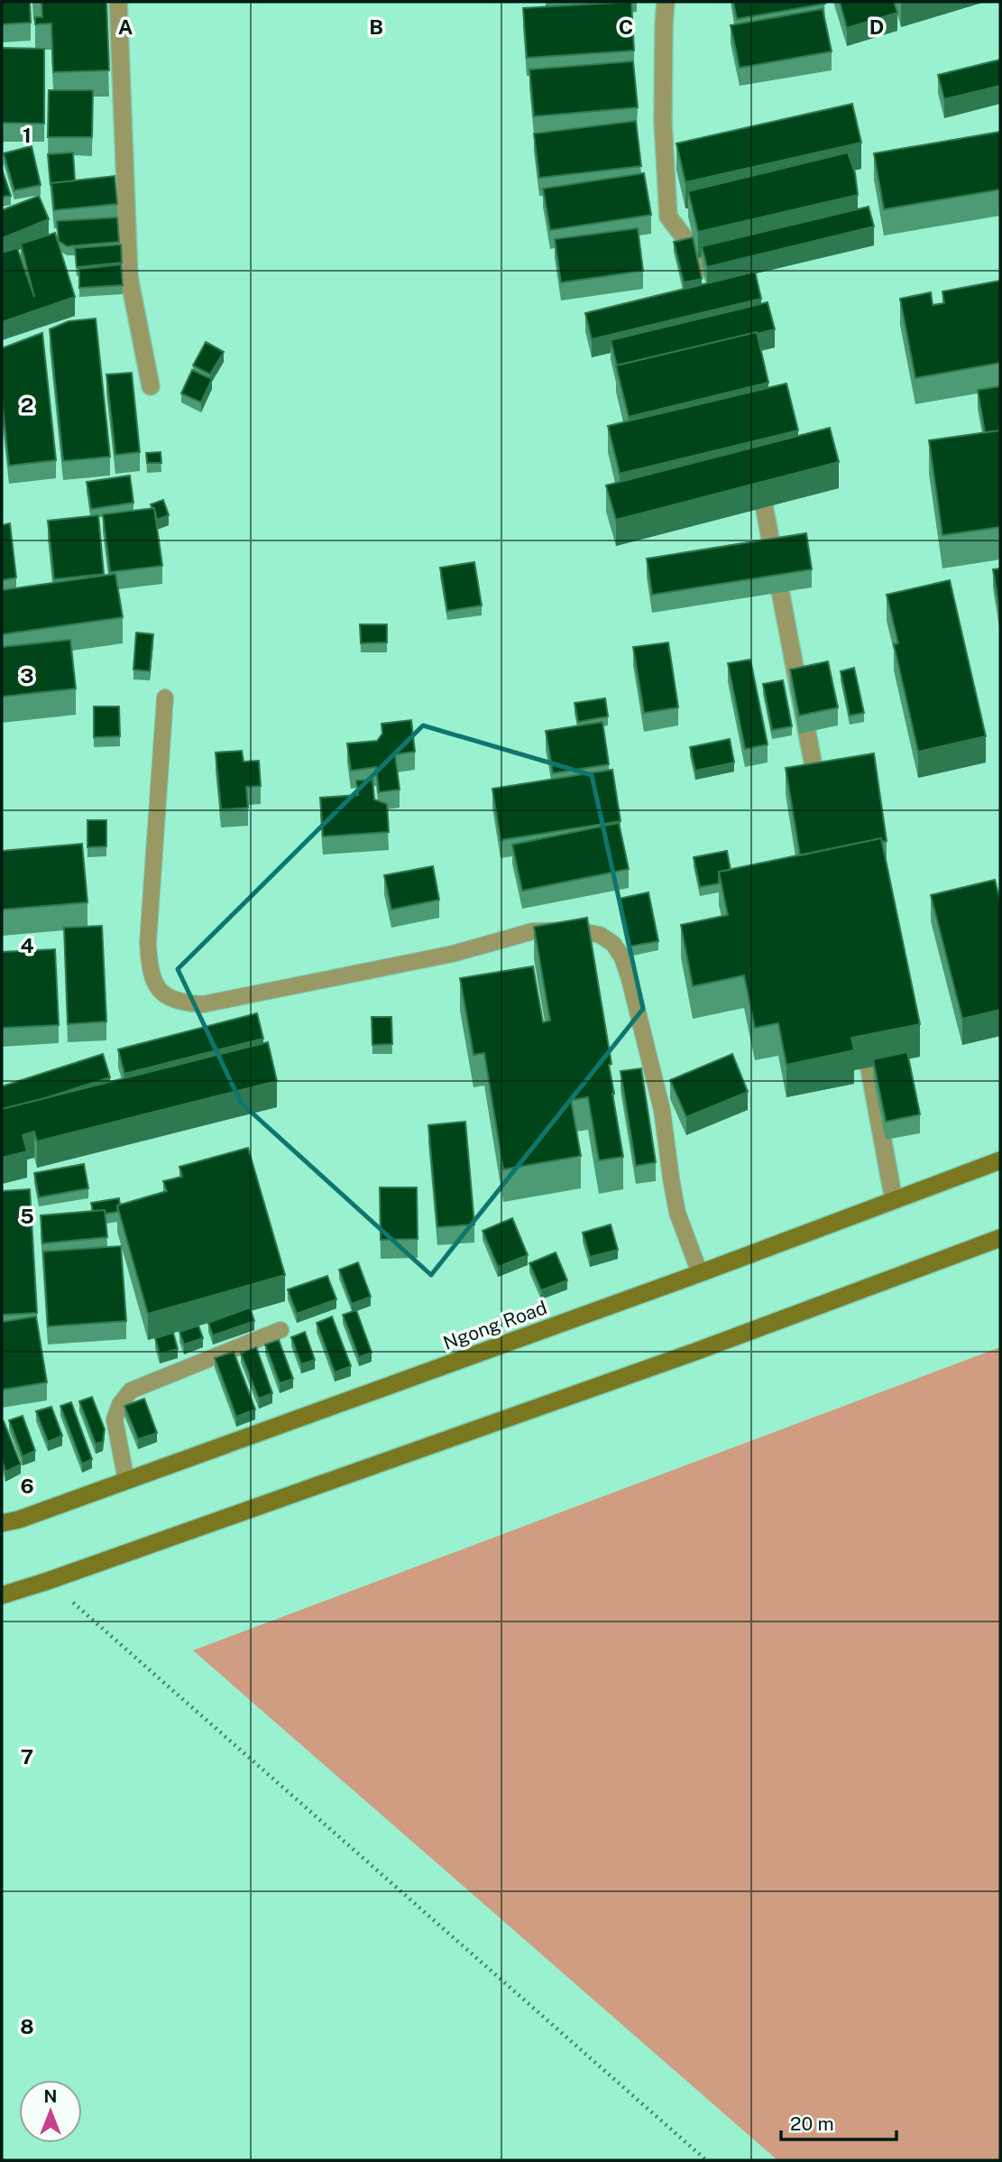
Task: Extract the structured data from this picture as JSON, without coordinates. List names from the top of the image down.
{
  "streets": {
    "main road": ["Ngong Road"]
  },
  "scale_bar": "20 m",
  "north": "top",
  "grid": {
    "columns": [
      "A",
      "B",
      "C",
      "D"
    ],
    "rows": [
      "1",
      "2",
      "3",
      "4",
      "5",
      "6",
      "7",
      "8"
    ]
  }
}
